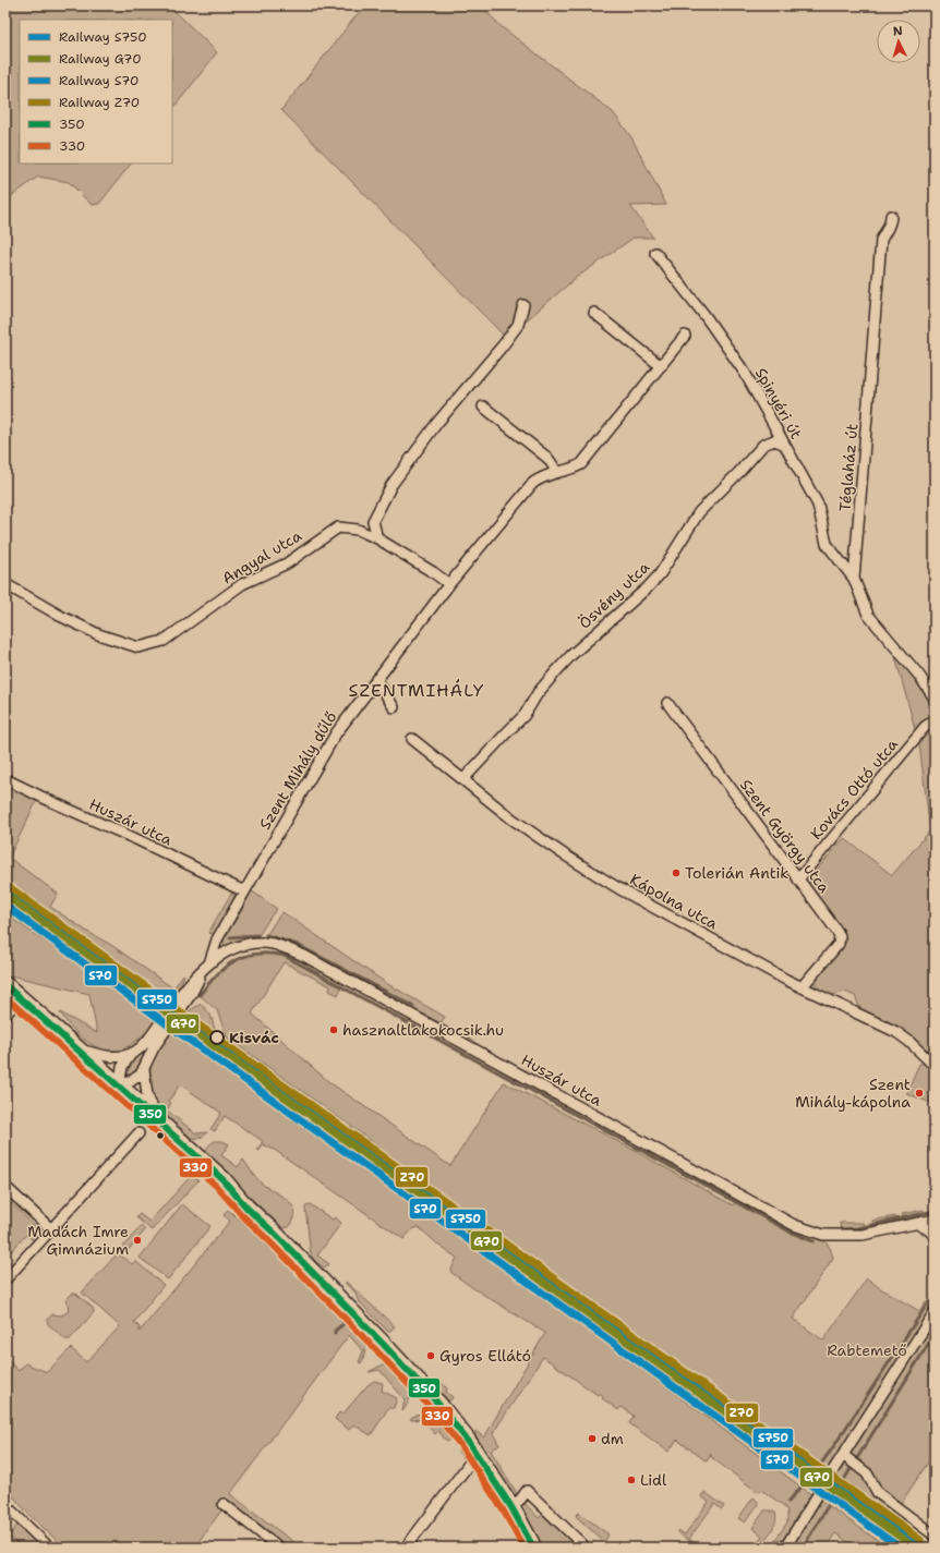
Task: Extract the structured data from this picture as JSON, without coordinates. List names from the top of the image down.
{
  "streets": {
    "street": [
      "Spinyéri út",
      "Téglaház út",
      "Angyal utca",
      "Ösvény utca",
      "Szent Mihály dűlő",
      "Kovács Ottó utca",
      "Huszár utca",
      "Szent György utca",
      "Kápolna utca"
    ]
  },
  "crossings": [
    ["Spinyéri út", "Téglaház út"],
    ["Spinyéri út", "Ösvény utca"],
    ["Ösvény utca", "Kápolna utca"],
    ["Szent Mihály dűlő", "Huszár utca"],
    ["Kovács Ottó utca", "Szent György utca"],
    ["Szent György utca", "Kápolna utca"]
  ],
  "districts": ["SZENTMIHÁLY"],
  "parks": ["Rabtemető"],
  "places": [
    "Tolerián Antik",
    "hasznaltlakokocsik.hu",
    "Kisvác",
    "Szent Mihály-kápolna",
    "Madách Imre Gimnázium",
    "Gyros Ellátó",
    "dm",
    "Lidl"
  ],
  "lines": [
    "rail line S750",
    "rail line Z70",
    "rail line G70",
    "rail line S70",
    "transit line 350",
    "transit line 330"
  ],
  "legend": [
    "Railway S750",
    "Railway G70",
    "Railway S70",
    "Railway Z70",
    "350",
    "330"
  ],
  "north": "top"
}
